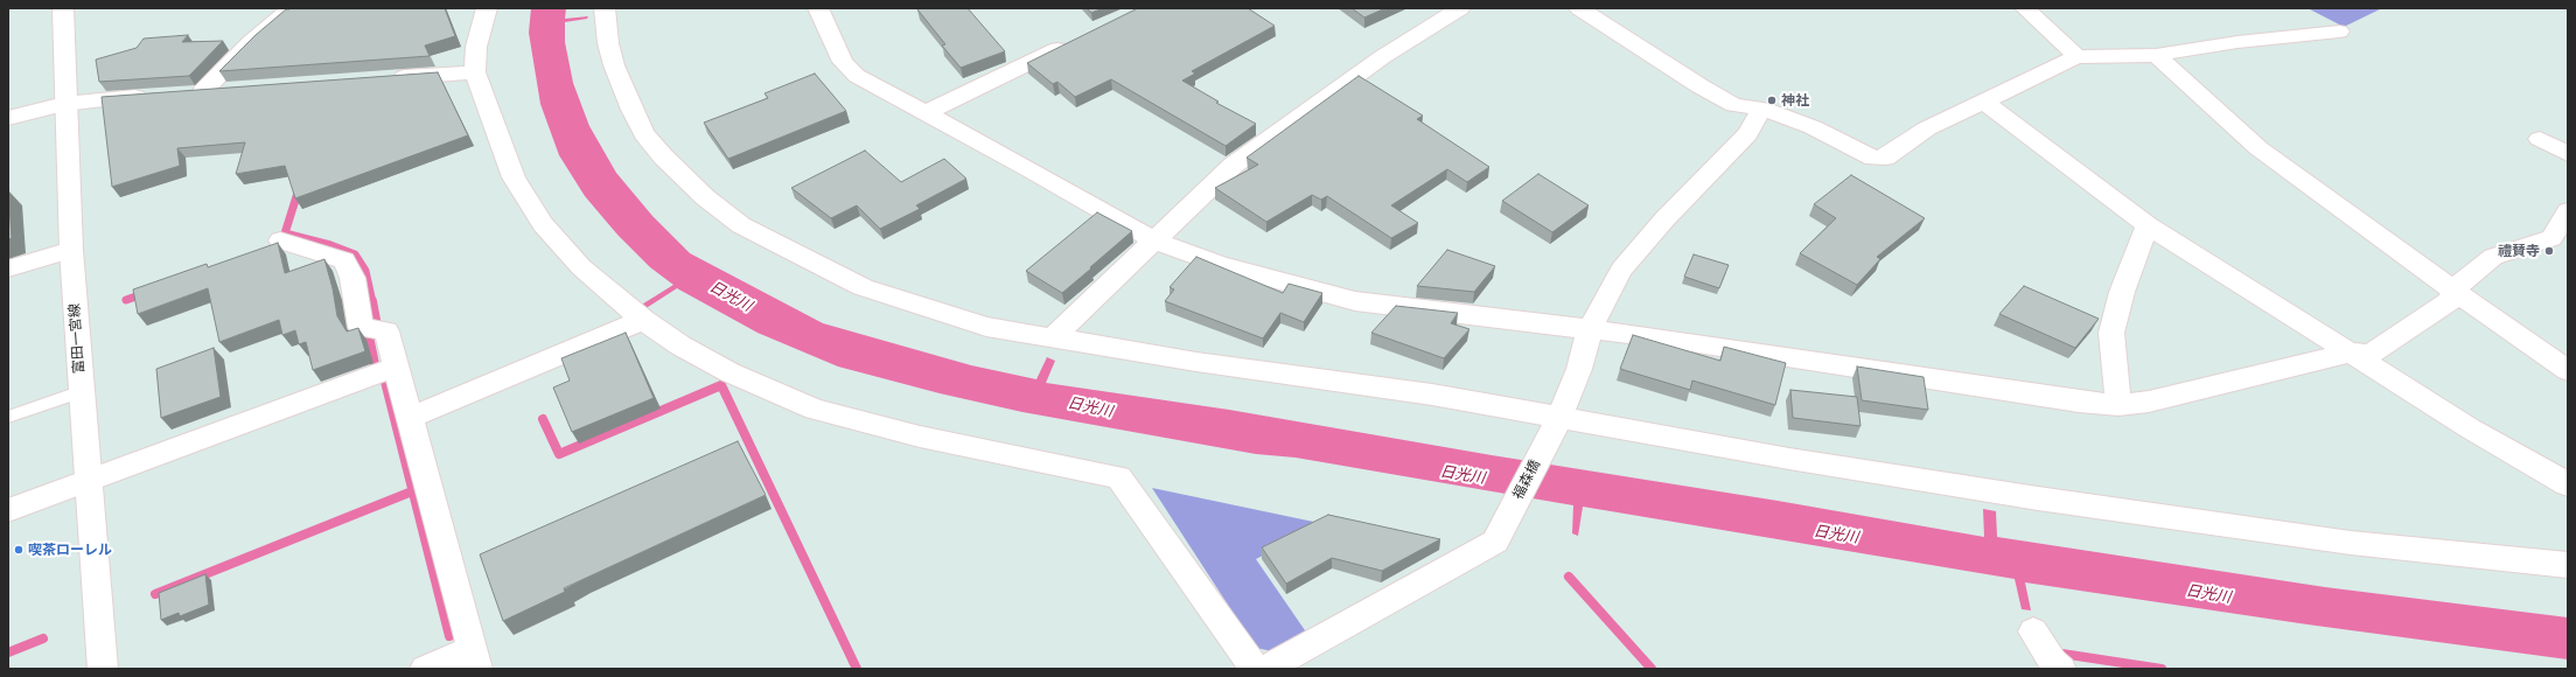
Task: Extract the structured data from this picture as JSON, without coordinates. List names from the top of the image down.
{
  "streets": {
    "street": ["富田一宮線", "福森橋"]
  },
  "water": ["日光川"],
  "places": ["神社", "禮賛寺", "喫茶ローレル"]
}
